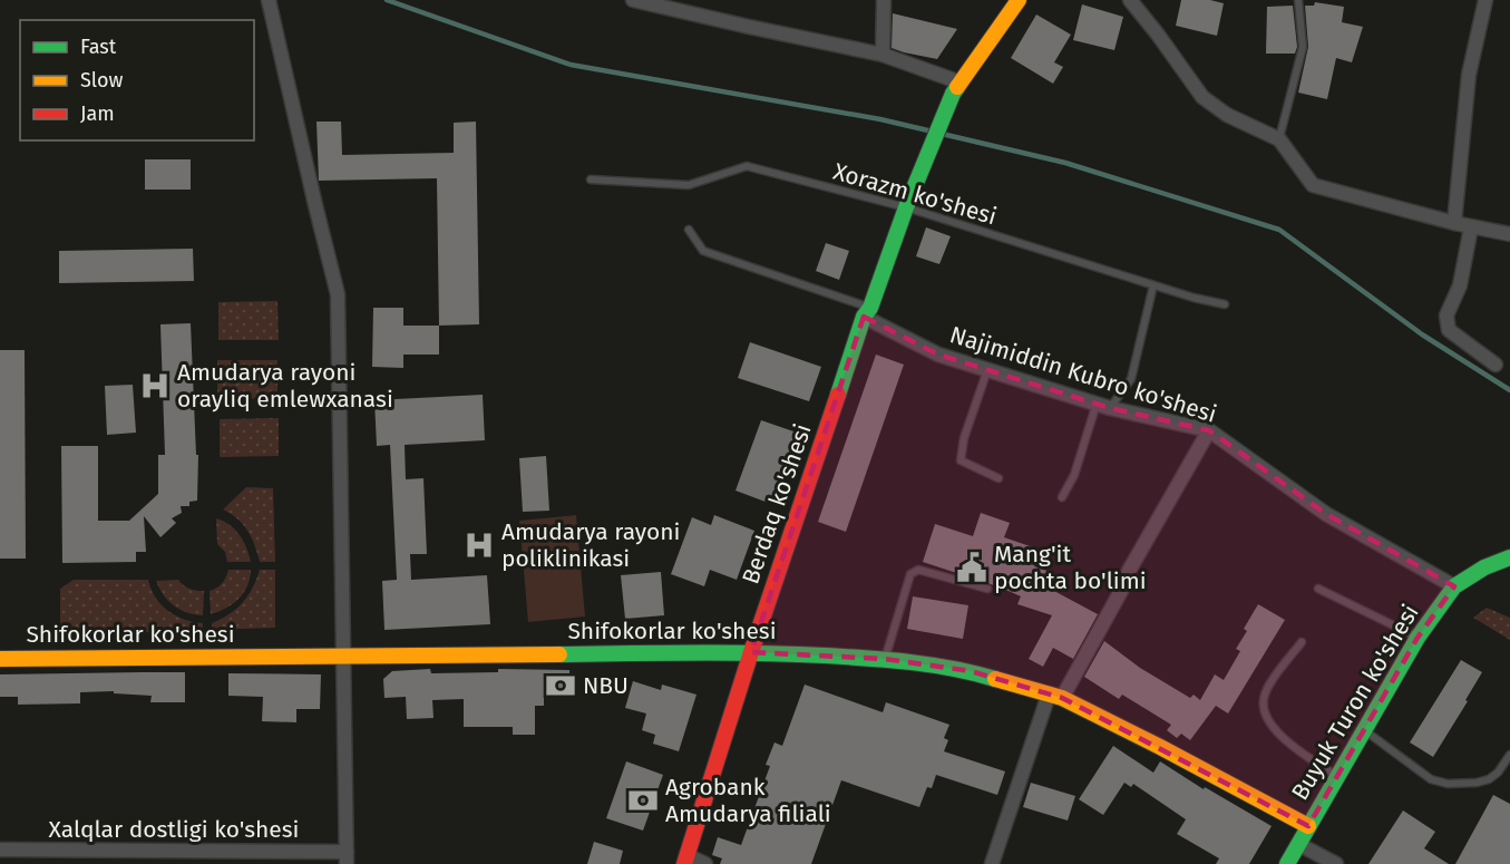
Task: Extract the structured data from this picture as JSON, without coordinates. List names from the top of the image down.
{
  "streets": {
    "street": [
      "Najimiddin Kubro ko'shesi",
      "Berdaq ko'shesi",
      "Shifokorlar ko'shesi",
      "Buyuk Turon ko'shesi",
      "Xalqlar dostligi ko'shesi"
    ],
    "lane": ["Xorazm ko'shesi"]
  },
  "crossings": [
    ["Xorazm ko'shesi", "Berdaq ko'shesi"],
    ["Najimiddin Kubro ko'shesi", "Berdaq ko'shesi"],
    ["Najimiddin Kubro ko'shesi", "Buyuk Turon ko'shesi"],
    ["Berdaq ko'shesi", "Shifokorlar ko'shesi"],
    ["Shifokorlar ko'shesi", "Buyuk Turon ko'shesi"]
  ],
  "places": {
    "hospital": ["Amudarya rayoni orayliq emlewxanasi", "Amudarya rayoni poliklinikasi"],
    "public building": ["Mang'it pochta bo'limi"],
    "bank": ["NBU", "Agrobank Amudarya filiali"]
  },
  "legend": ["Fast", "Slow", "Jam"]
}
